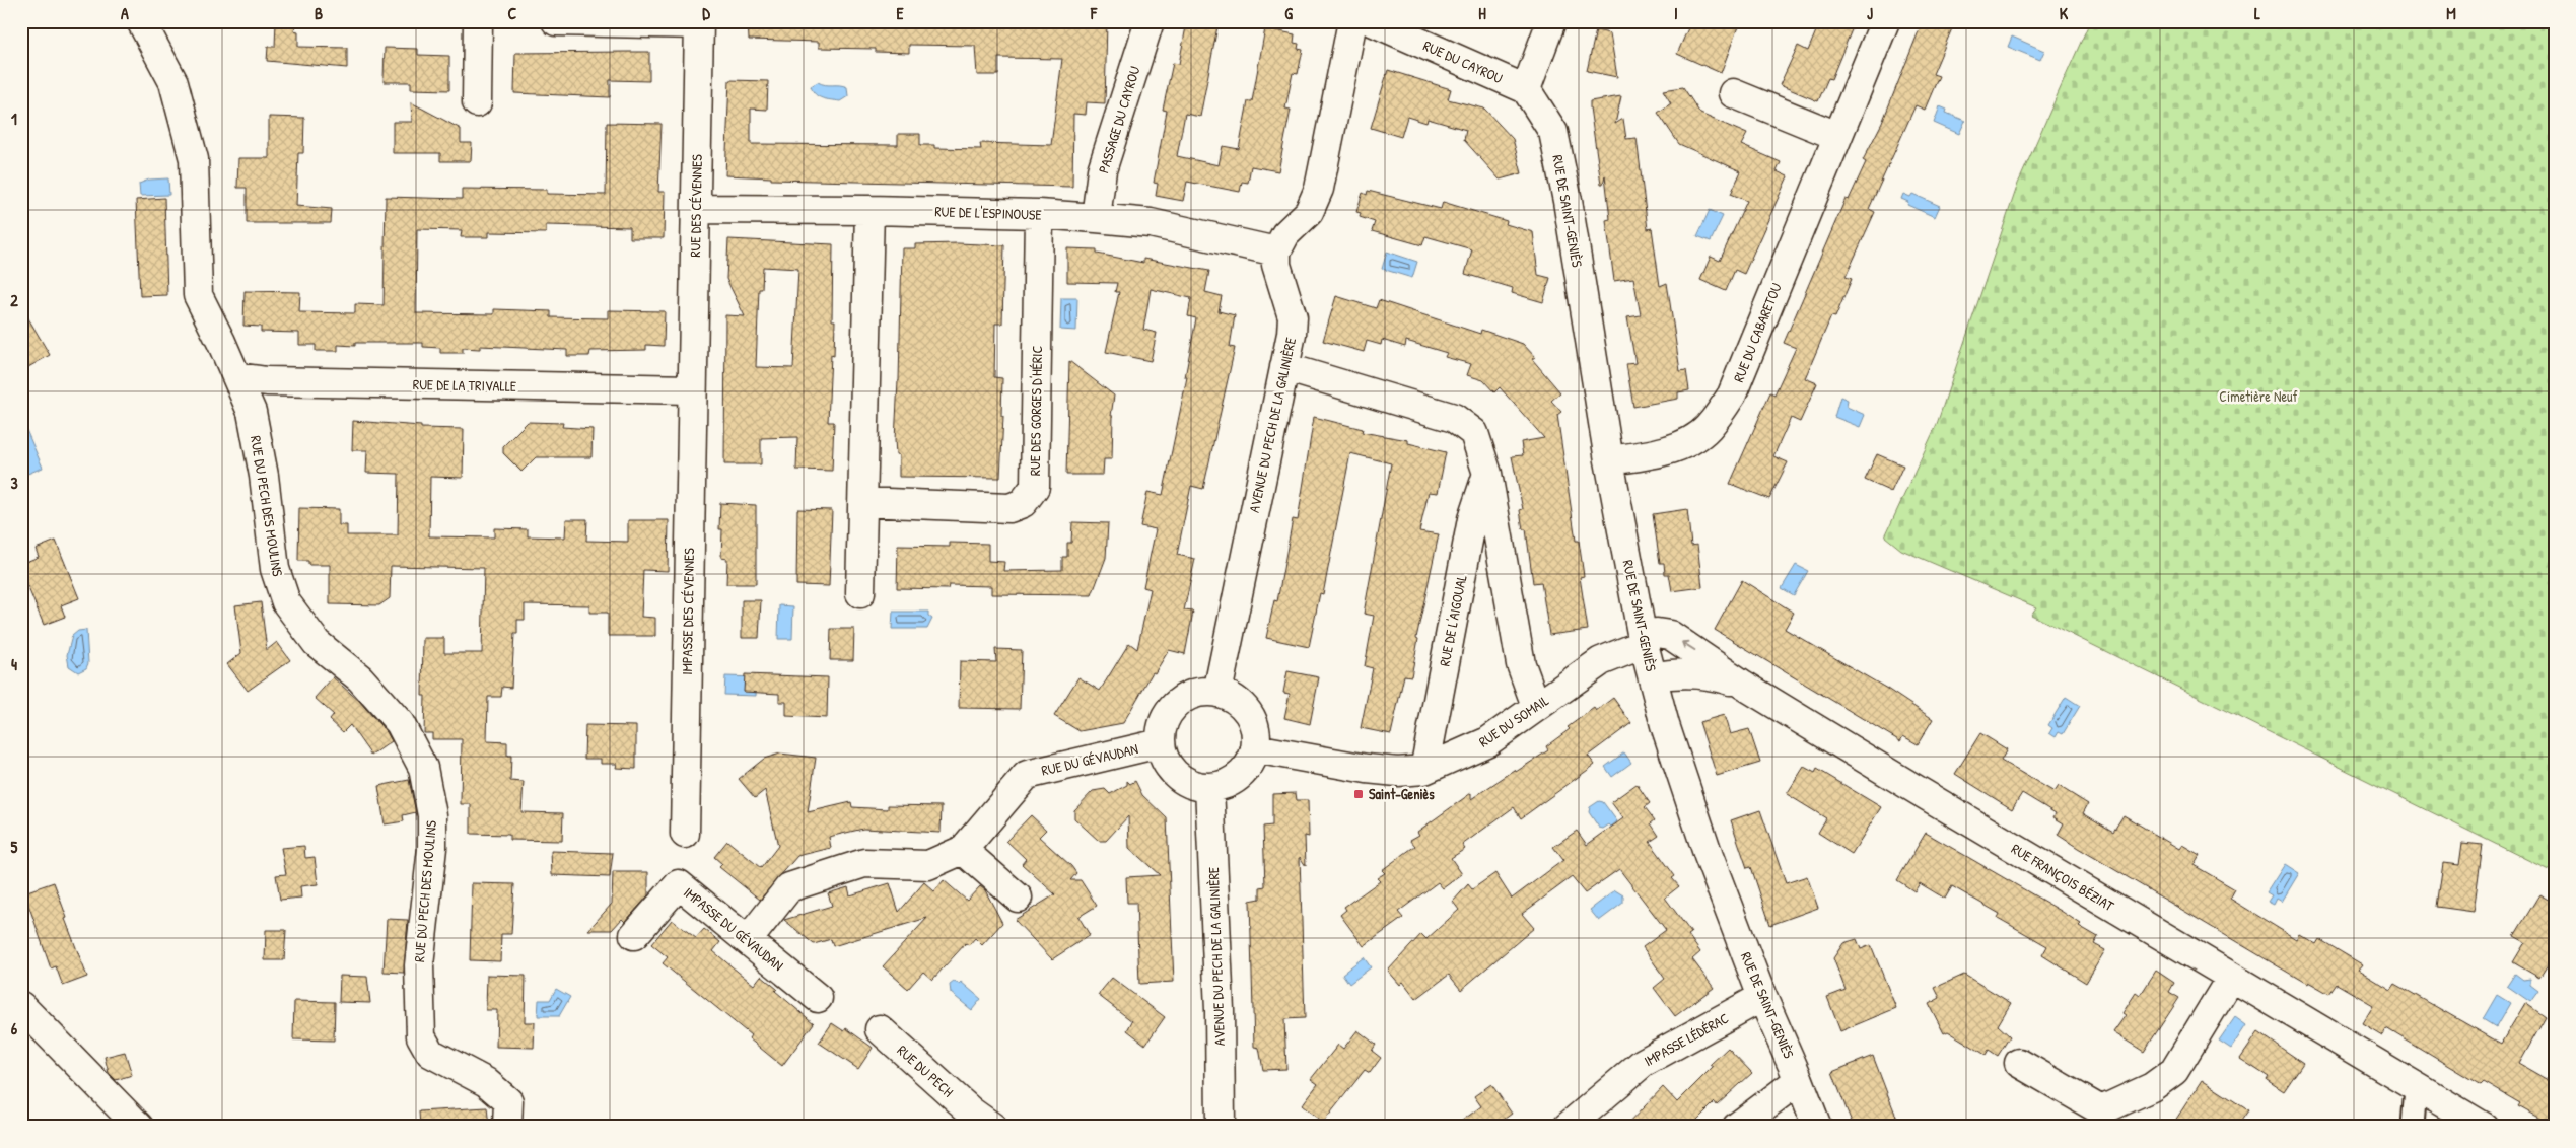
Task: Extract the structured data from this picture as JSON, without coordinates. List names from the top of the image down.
{
  "streets": {
    "street": [
      "RUE DU CAYROU",
      "PASSAGE DU CAYROU",
      "RUE DES CÉVENNES",
      "RUE DE SAINT-GENIÈS",
      "RUE DE L'ESPINOUSE",
      "RUE DU CABARETOU",
      "RUE DE LA TRIVALLE",
      "RUE DES GORGES D'HÉRIC",
      "AVENUE DU PECH DE LA GALINIÈRE",
      "RUE DU PECH DES MOULINS",
      "IMPASSE DES CÉVENNES",
      "RUE DE L'AIGOUAL",
      "RUE DU SOMAIL",
      "RUE DU GÉVAUDAN",
      "RUE FRANÇOIS BÉZIAT",
      "IMPASSE DU GÉVAUDAN",
      "IMPASSE LÉDÉRAC",
      "RUE DU PECH"
    ]
  },
  "crossings": [
    ["RUE DU CAYROU", "RUE DE SAINT-GENIÈS"],
    ["PASSAGE DU CAYROU", "RUE DE L'ESPINOUSE"],
    ["RUE DES CÉVENNES", "RUE DE L'ESPINOUSE"],
    ["RUE DES CÉVENNES", "RUE DE LA TRIVALLE"],
    ["RUE DES CÉVENNES", "IMPASSE DES CÉVENNES"],
    ["RUE DE SAINT-GENIÈS", "RUE DU CABARETOU"],
    ["RUE DE SAINT-GENIÈS", "RUE DU SOMAIL"],
    ["RUE DE SAINT-GENIÈS", "RUE FRANÇOIS BÉZIAT"],
    ["RUE DE SAINT-GENIÈS", "IMPASSE LÉDÉRAC"],
    ["RUE DE L'ESPINOUSE", "RUE DES GORGES D'HÉRIC"],
    ["RUE DE L'ESPINOUSE", "AVENUE DU PECH DE LA GALINIÈRE"],
    ["RUE DE LA TRIVALLE", "RUE DU PECH DES MOULINS"],
    ["RUE DE LA TRIVALLE", "IMPASSE DES CÉVENNES"],
    ["AVENUE DU PECH DE LA GALINIÈRE", "RUE DU SOMAIL"],
    ["AVENUE DU PECH DE LA GALINIÈRE", "RUE DU GÉVAUDAN"],
    ["RUE DE L'AIGOUAL", "RUE DU SOMAIL"],
    ["RUE DU SOMAIL", "RUE DU GÉVAUDAN"],
    ["RUE DU SOMAIL", "RUE FRANÇOIS BÉZIAT"],
    ["RUE DU GÉVAUDAN", "IMPASSE DU GÉVAUDAN"]
  ],
  "parks": ["Cimetière Neuf"],
  "places": {
    "transit": ["Saint-Geniès"]
  },
  "grid": {
    "columns": [
      "A",
      "B",
      "C",
      "D",
      "E",
      "F",
      "G",
      "H",
      "I",
      "J",
      "K",
      "L",
      "M"
    ],
    "rows": [
      "1",
      "2",
      "3",
      "4",
      "5",
      "6"
    ]
  }
}
